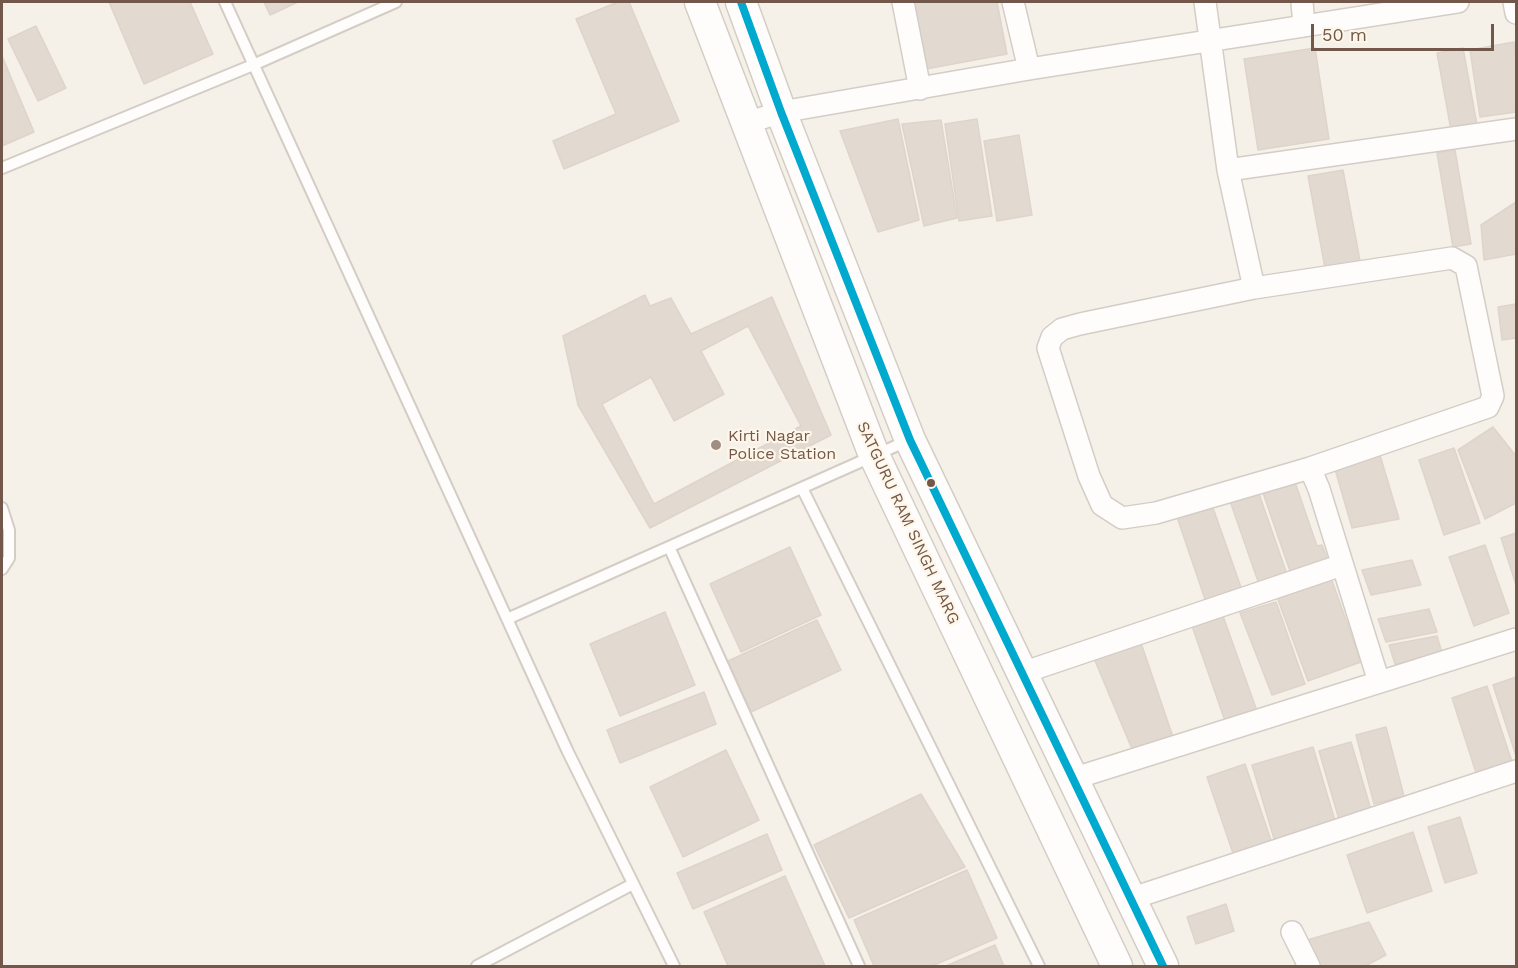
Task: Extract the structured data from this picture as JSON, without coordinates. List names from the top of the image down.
{
  "streets": {
    "main road": ["SATGURU RAM SINGH MARG"]
  },
  "places": ["Kirti Nagar Police Station"],
  "scale_bar": "50 m"
}
